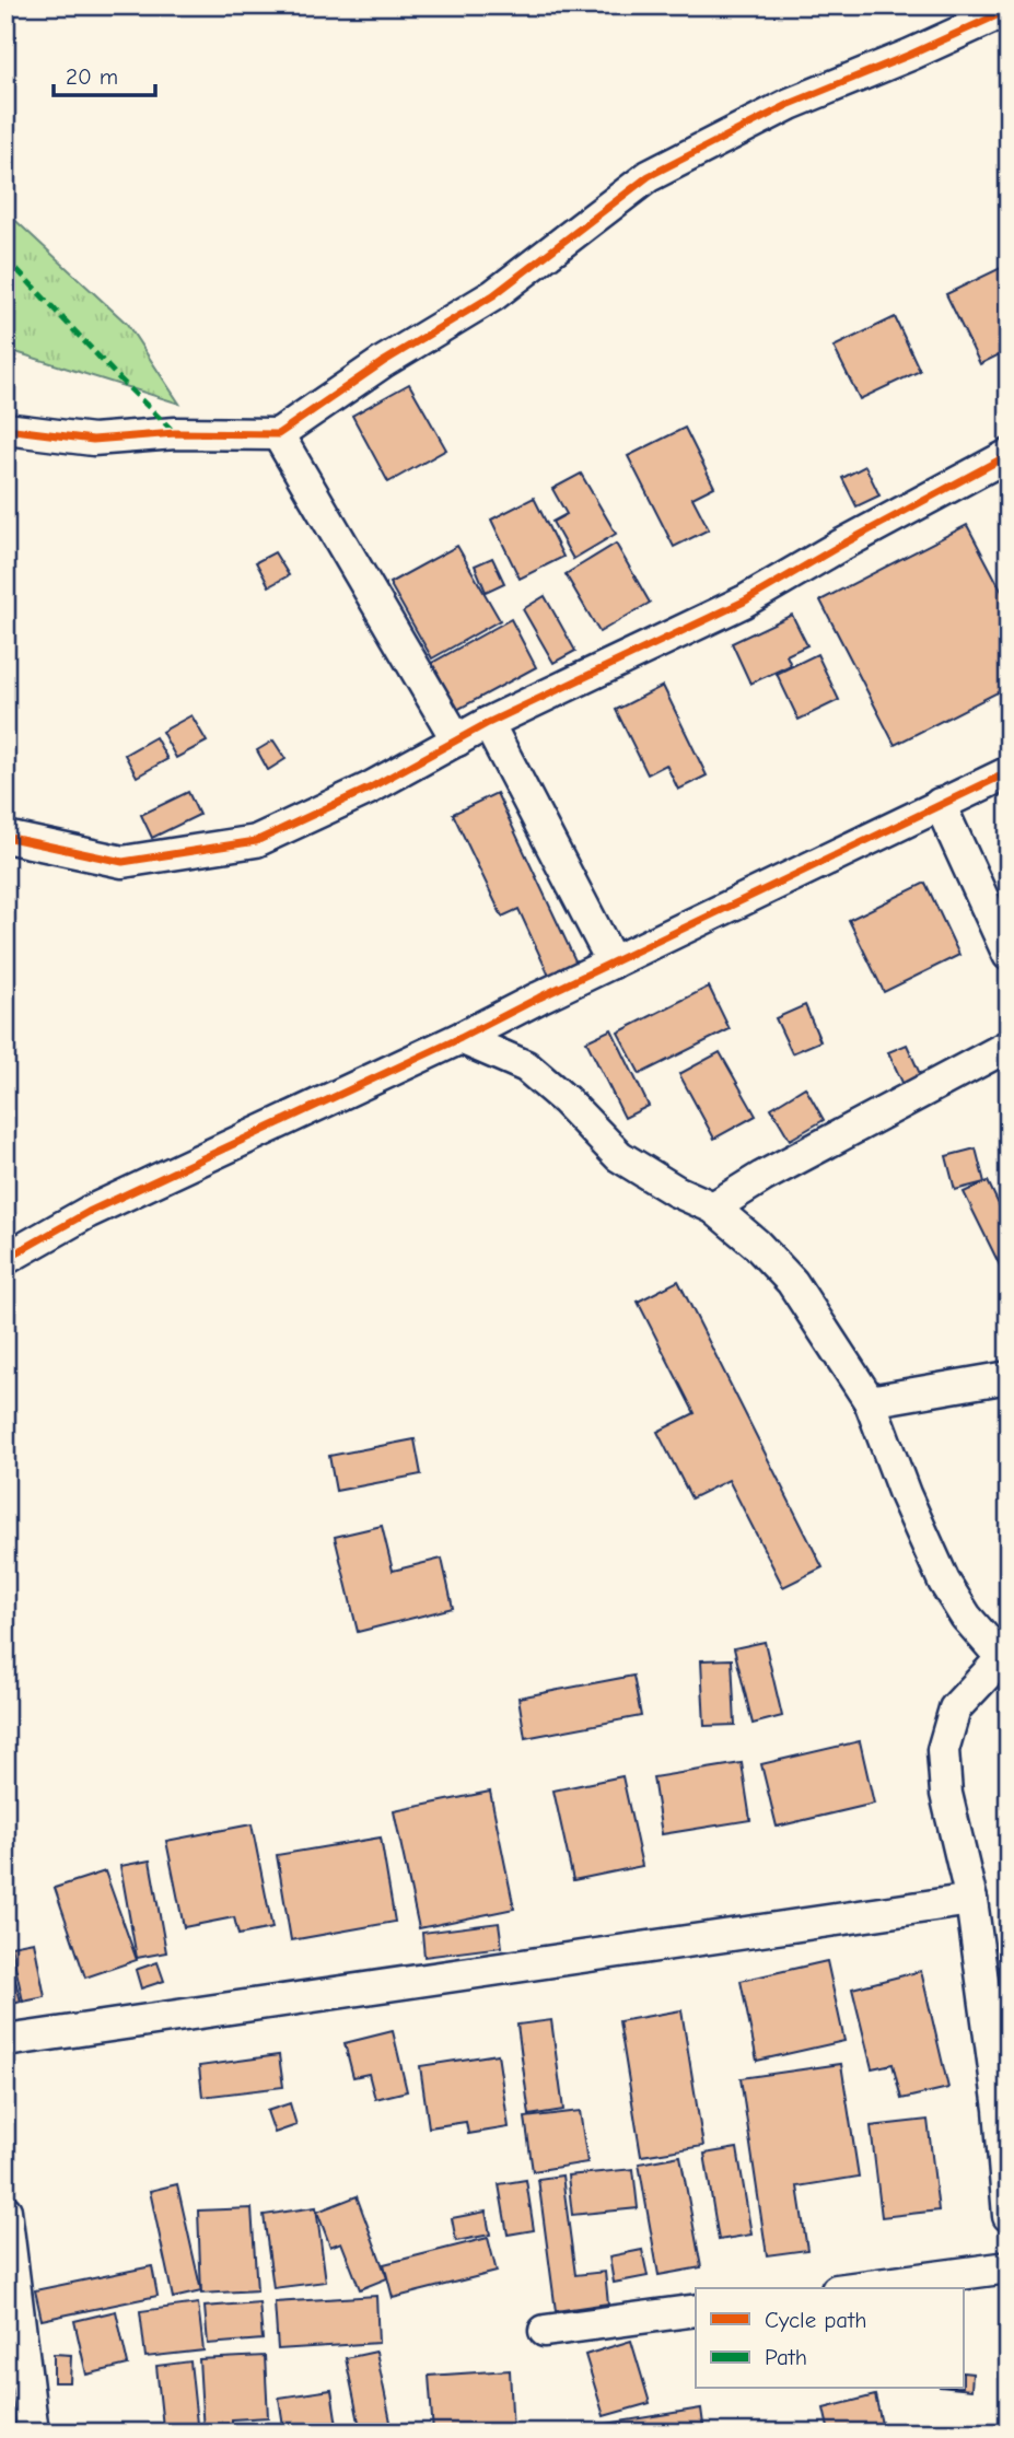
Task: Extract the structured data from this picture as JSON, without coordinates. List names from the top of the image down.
{
  "legend": ["Cycle path", "Path"],
  "scale_bar": "20 m"
}
